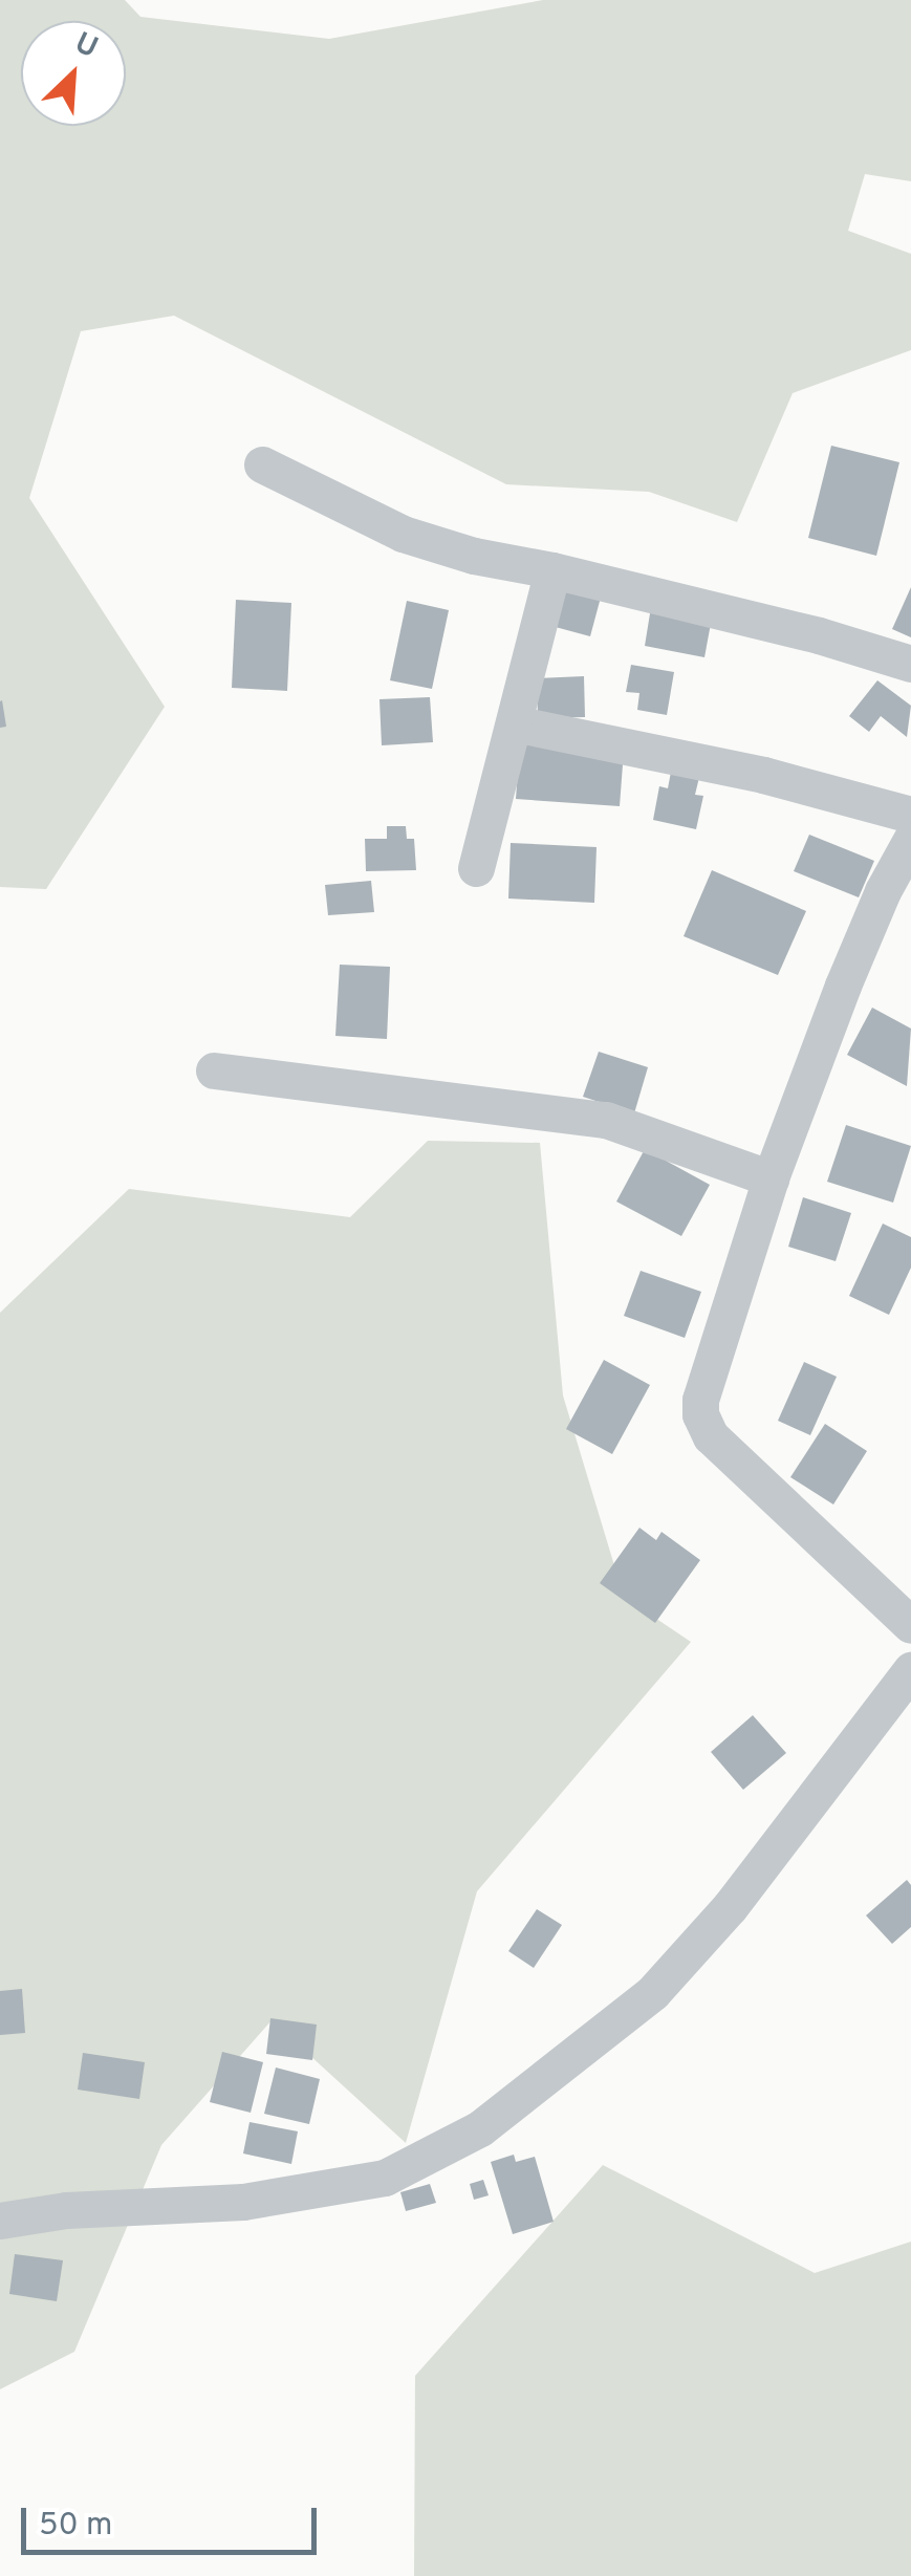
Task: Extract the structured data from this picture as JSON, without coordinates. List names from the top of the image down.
{
  "scale_bar": "50 m",
  "north": "top right"
}
